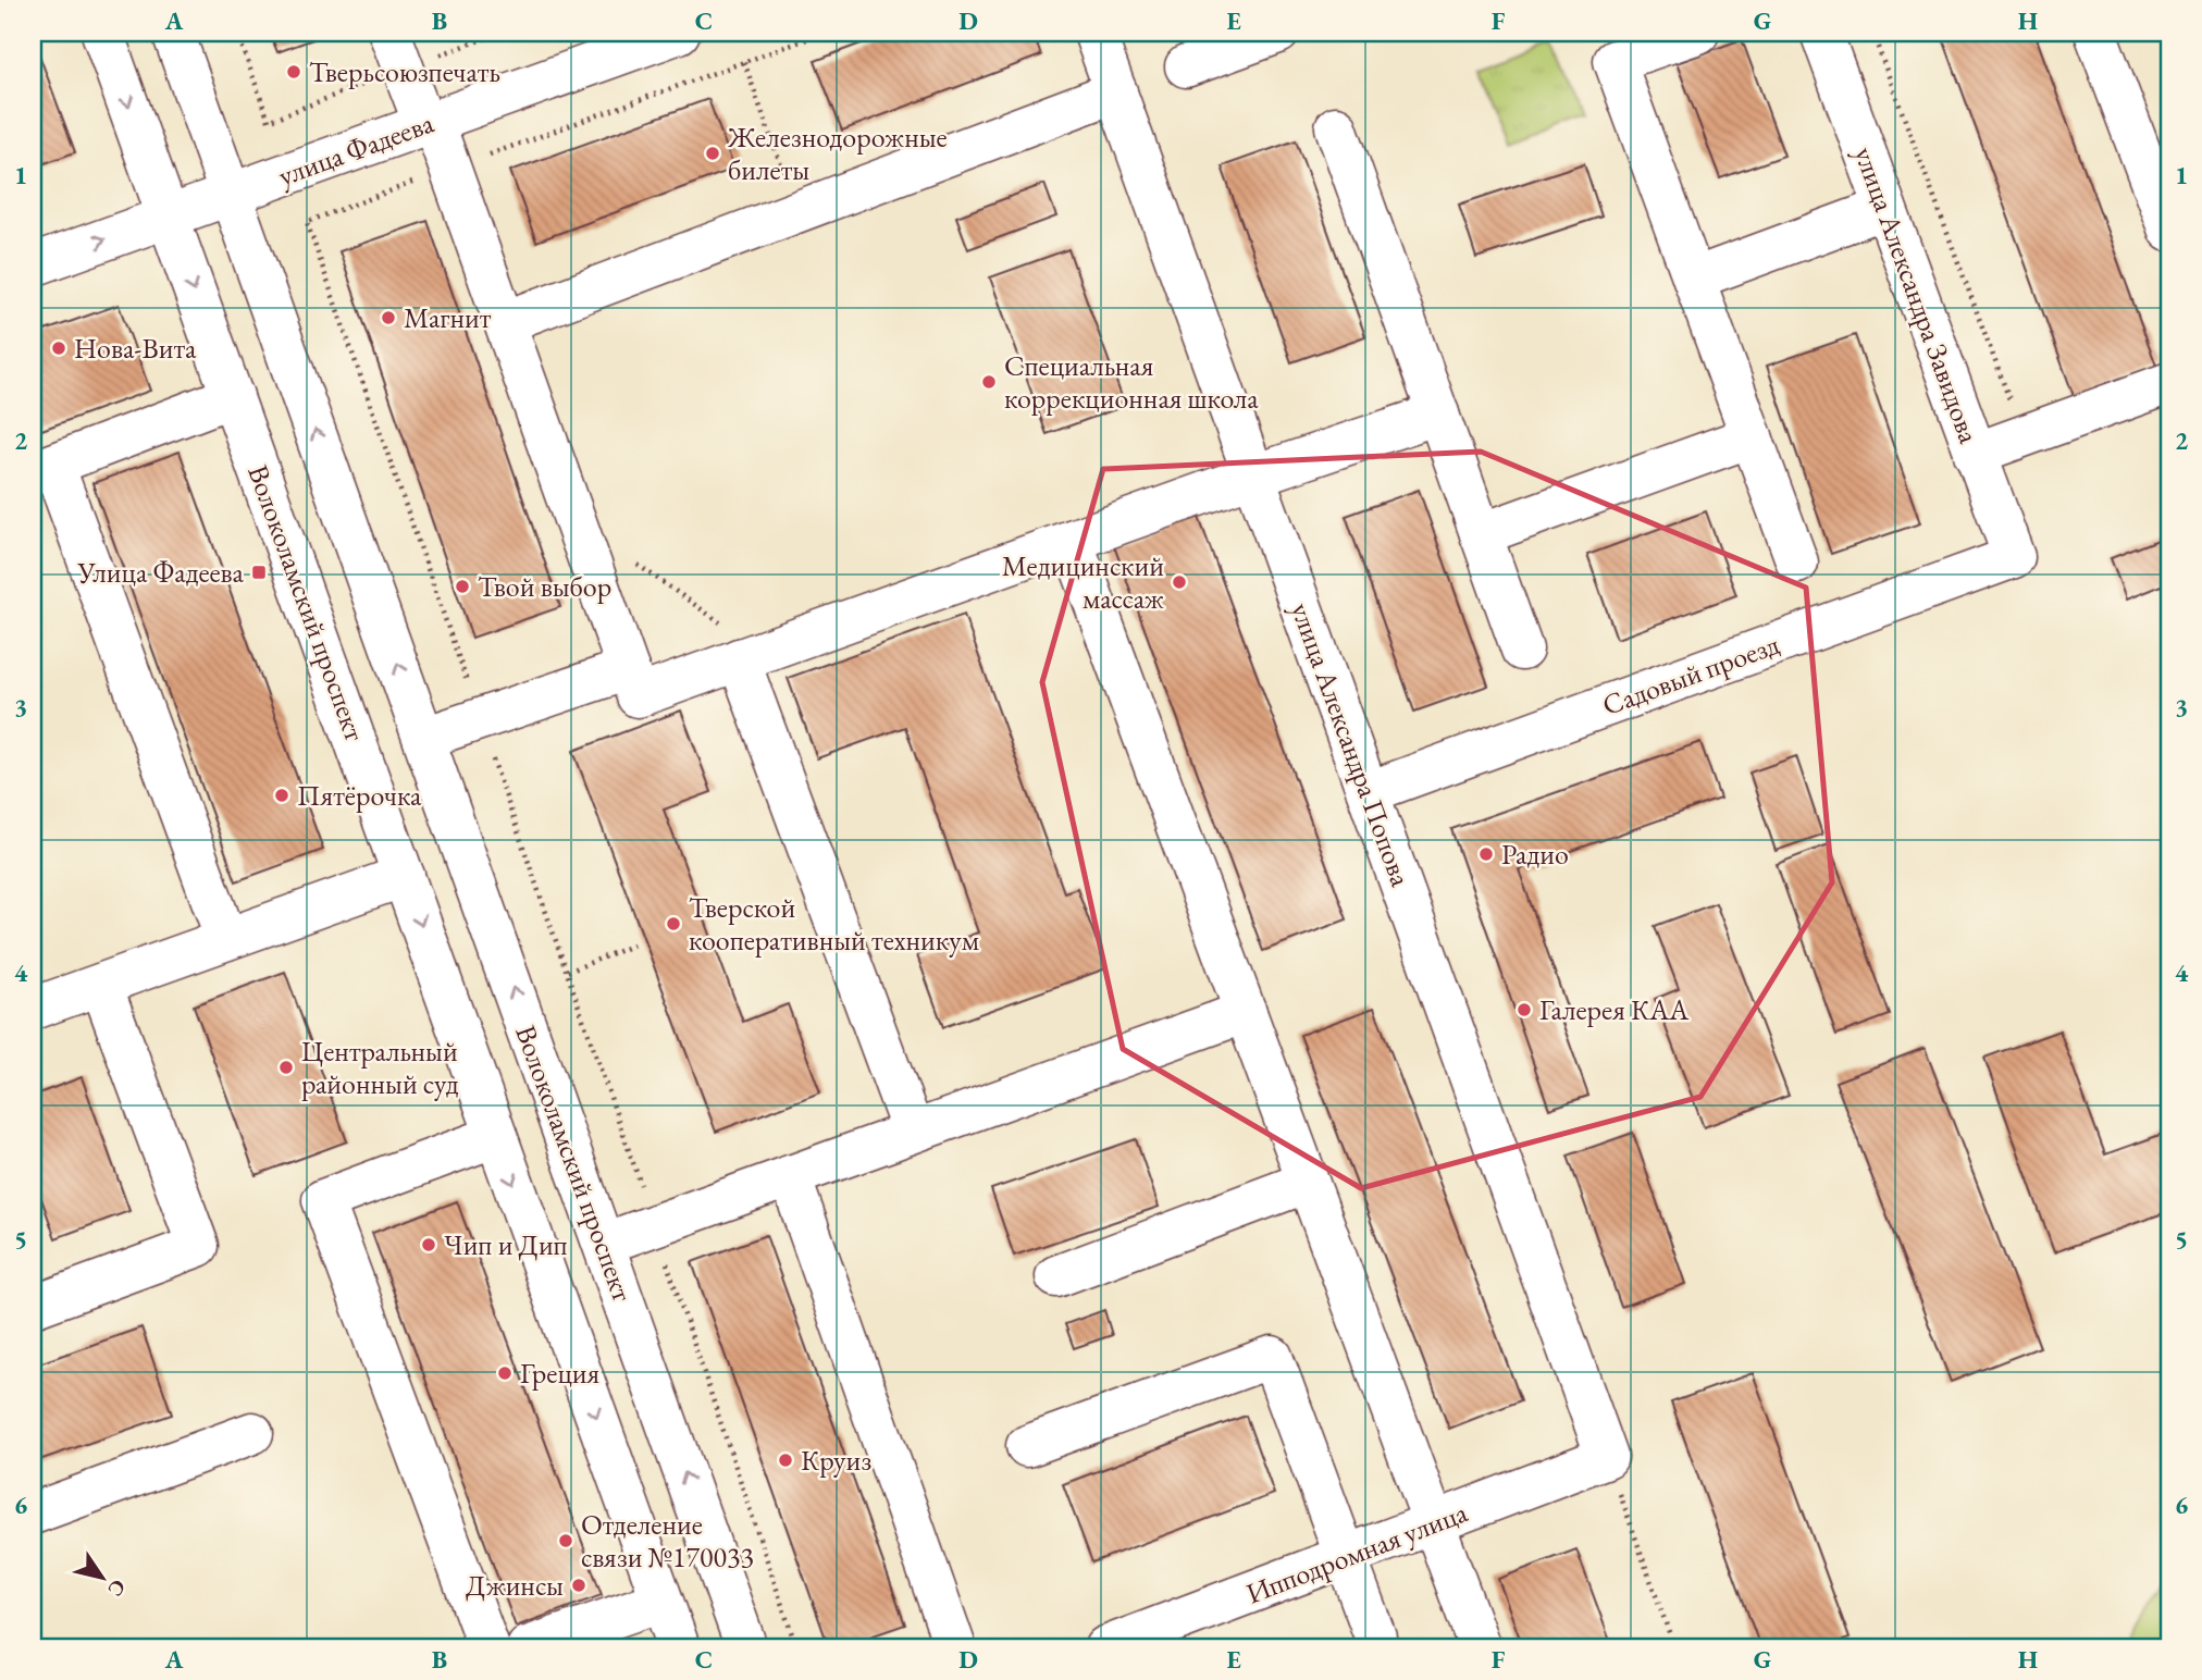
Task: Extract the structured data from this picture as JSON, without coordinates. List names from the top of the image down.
{
  "streets": {
    "street": [
      "улица Фадеева",
      "улица Александра Завидова",
      "Волоколамский проспект",
      "Садовый проезд",
      "улица Александра Попова",
      "Ипподромная улица"
    ]
  },
  "crossings": [
    ["улица Фадеева", "Волоколамский проспект"],
    ["улица Александра Завидова", "Садовый проезд"],
    ["Садовый проезд", "улица Александра Попова"],
    ["улица Александра Попова", "Ипподромная улица"]
  ],
  "places": {
    "other": [
      "Тверьсоюзпечать",
      "Железнодорожные билеты",
      "Магнит",
      "Нова-Вита",
      "Специальная коррекционная школа",
      "Медицинский массаж",
      "Твой выбор",
      "Пятёрочка",
      "Радио",
      "Тверской кооперативный техникум",
      "Галерея КАА",
      "Центральный районный суд",
      "Чип и Дип",
      "Греция",
      "Круиз",
      "Отделение связи №170033",
      "Джинсы"
    ],
    "transit": ["Улица Фадеева"]
  },
  "north": "bottom right",
  "grid": {
    "columns": [
      "A",
      "B",
      "C",
      "D",
      "E",
      "F",
      "G",
      "H"
    ],
    "rows": [
      "1",
      "2",
      "3",
      "4",
      "5",
      "6"
    ]
  }
}
